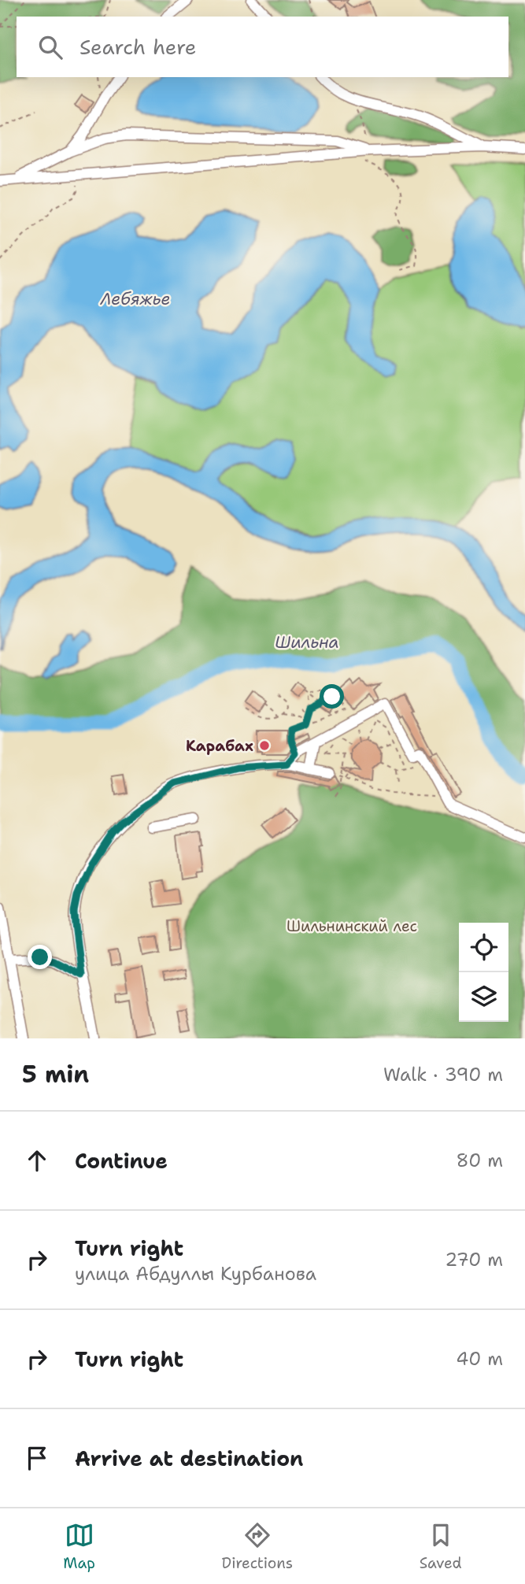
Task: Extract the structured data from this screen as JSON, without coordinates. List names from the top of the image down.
{
  "water": ["Лебяжье", "Шильна"],
  "parks": ["Шильнинский лес"],
  "places": ["Карабах"],
  "page": {
    "search": "Search here",
    "heading": ["5 min", "Walk · 390 m"],
    "list": [
      ["Continue", "80 m"],
      ["Turn right", "улица Абдуллы Курбанова", "270 m"],
      ["Turn right", "40 m"],
      "Arrive at destination"
    ],
    "nav": ["Map", "Directions", "Saved"]
  }
}
